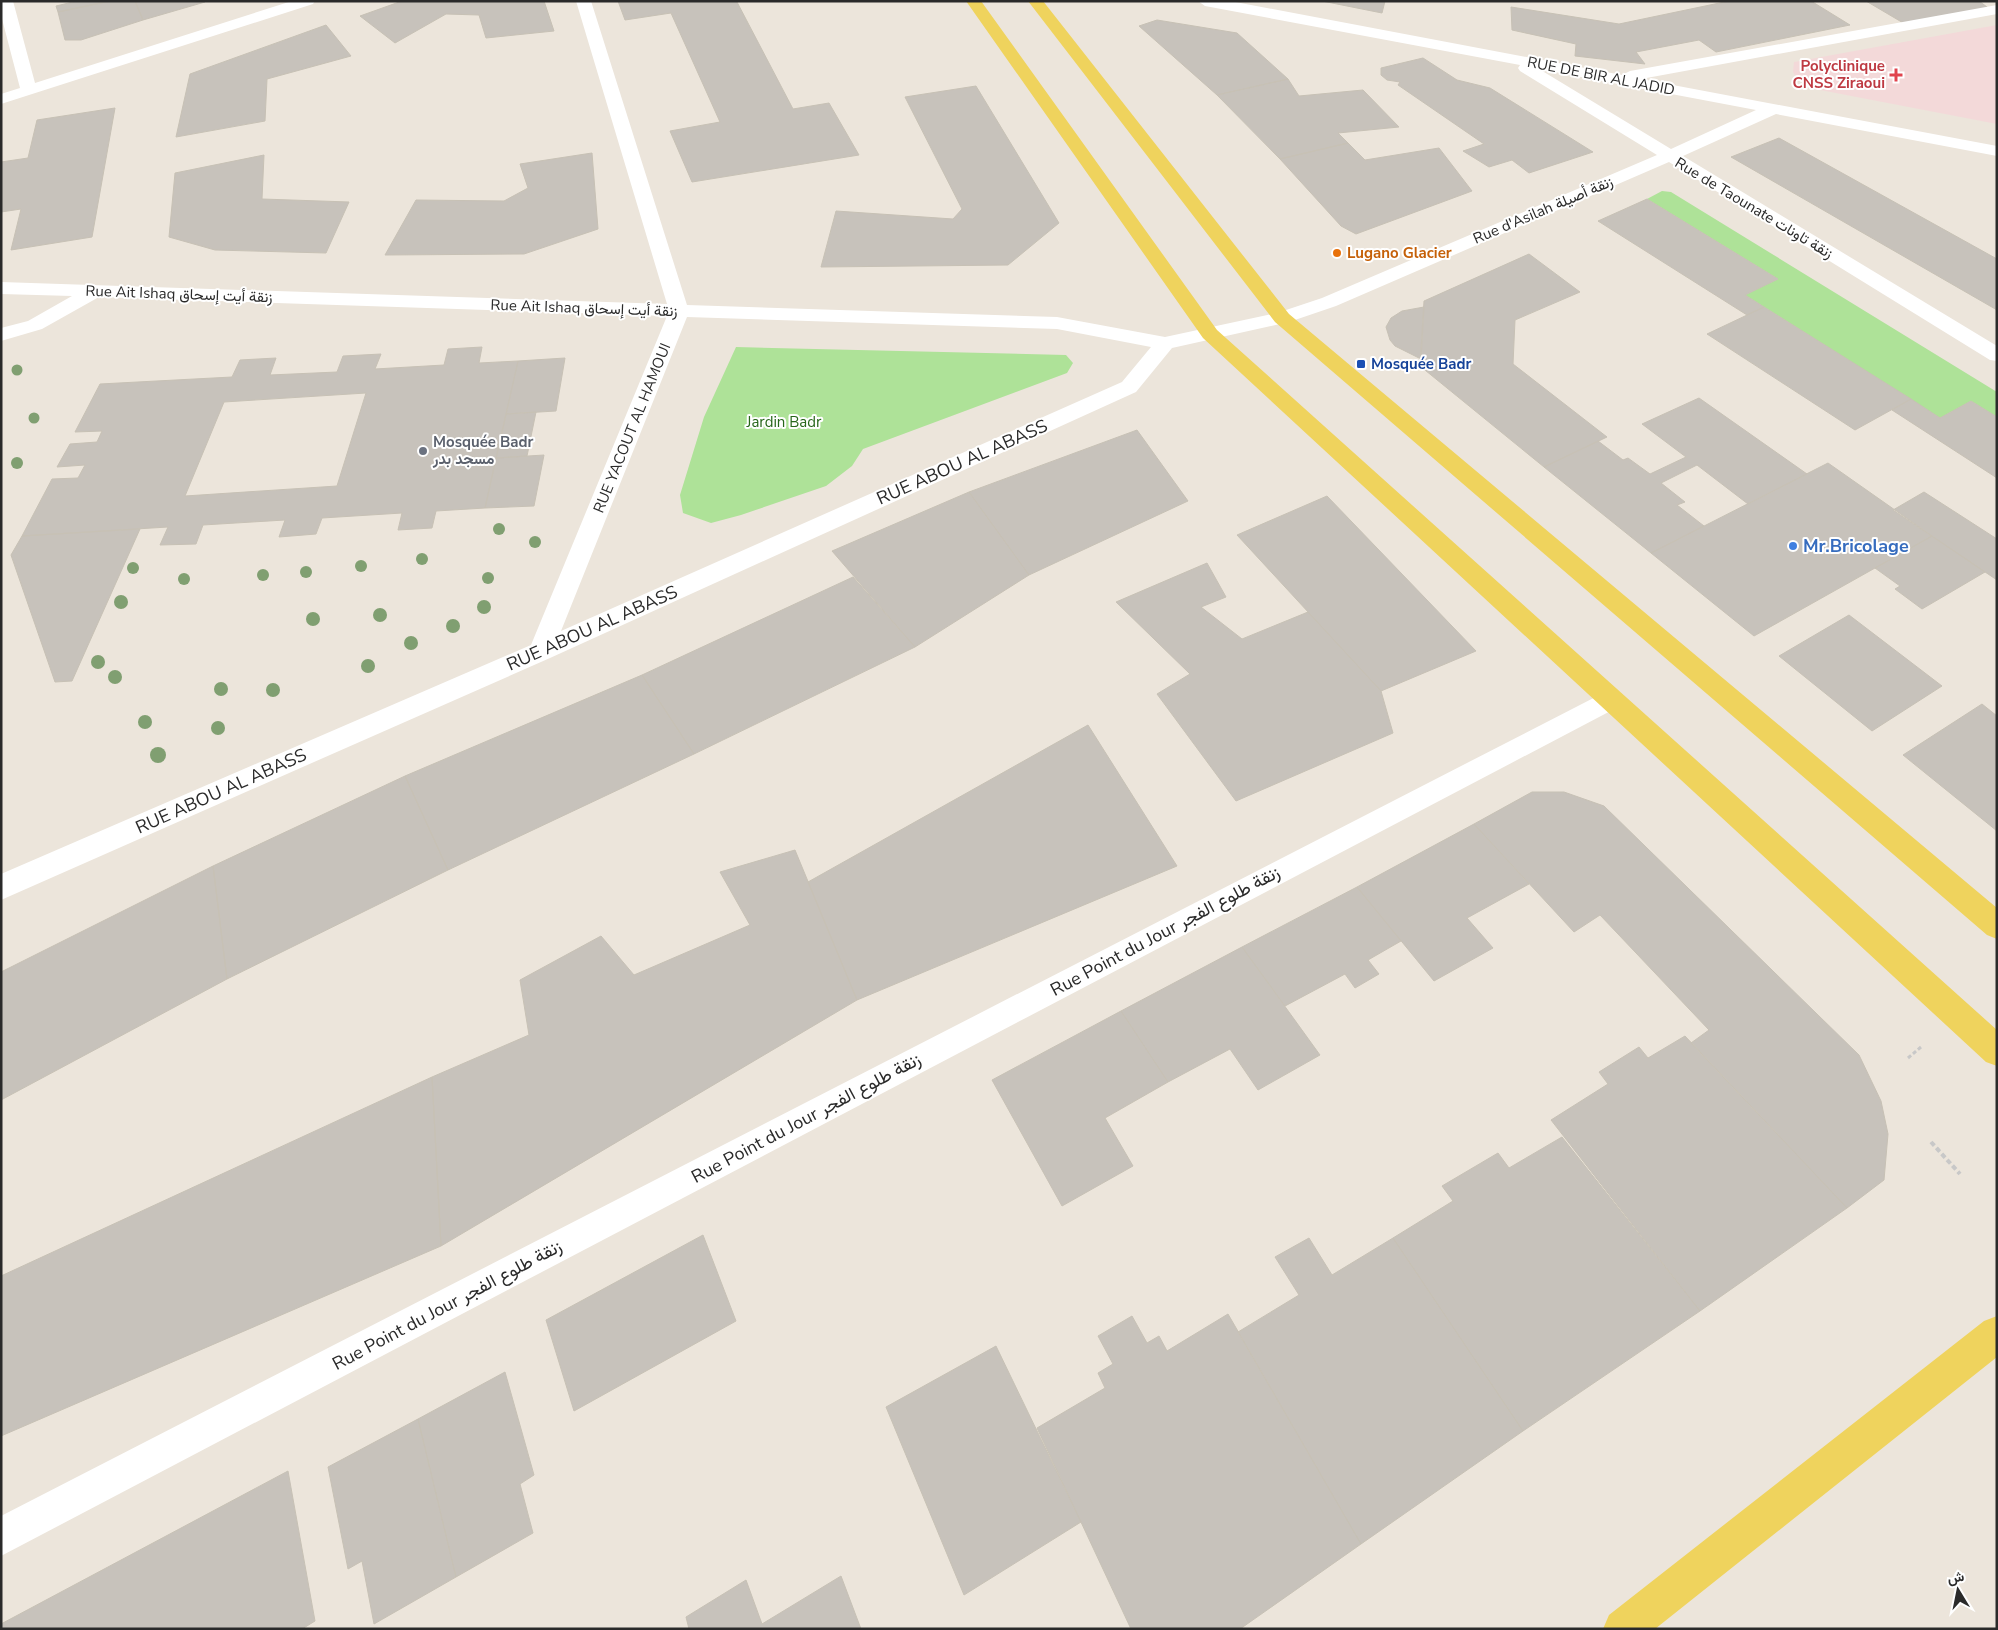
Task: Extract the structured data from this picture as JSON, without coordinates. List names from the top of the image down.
{
  "streets": {
    "street": [
      "RUE DE BIR AL JADID",
      "Rue de Taounate زنقة تاونات",
      "Rue d'Asilah زنقة أصيلة",
      "Rue Ait Ishaq زنقة أيت إسحاق",
      "RUE YACOUT AL HAMOUI",
      "RUE ABOU AL ABASS",
      "Rue Point du Jour زنقة طلوع الفجر"
    ]
  },
  "crossings": [
    ["RUE DE BIR AL JADID", "Rue de Taounate زنقة تاونات"],
    ["RUE DE BIR AL JADID", "Rue d'Asilah زنقة أصيلة"],
    ["Rue de Taounate زنقة تاونات", "Rue d'Asilah زنقة أصيلة"],
    ["Rue d'Asilah زنقة أصيلة", "Rue Ait Ishaq زنقة أيت إسحاق"],
    ["Rue d'Asilah زنقة أصيلة", "RUE ABOU AL ABASS"],
    ["Rue Ait Ishaq زنقة أيت إسحاق", "RUE YACOUT AL HAMOUI"],
    ["Rue Ait Ishaq زنقة أيت إسحاق", "RUE ABOU AL ABASS"],
    ["RUE YACOUT AL HAMOUI", "RUE ABOU AL ABASS"]
  ],
  "parks": ["Jardin Badr"],
  "places": {
    "health": ["Polyclinique CNSS Ziraoui"],
    "other": ["Lugano Glacier", "Mosquée Badr مسجد بدر", "Mr.Bricolage"],
    "transit": ["Mosquée Badr"]
  },
  "north": "top"
}
